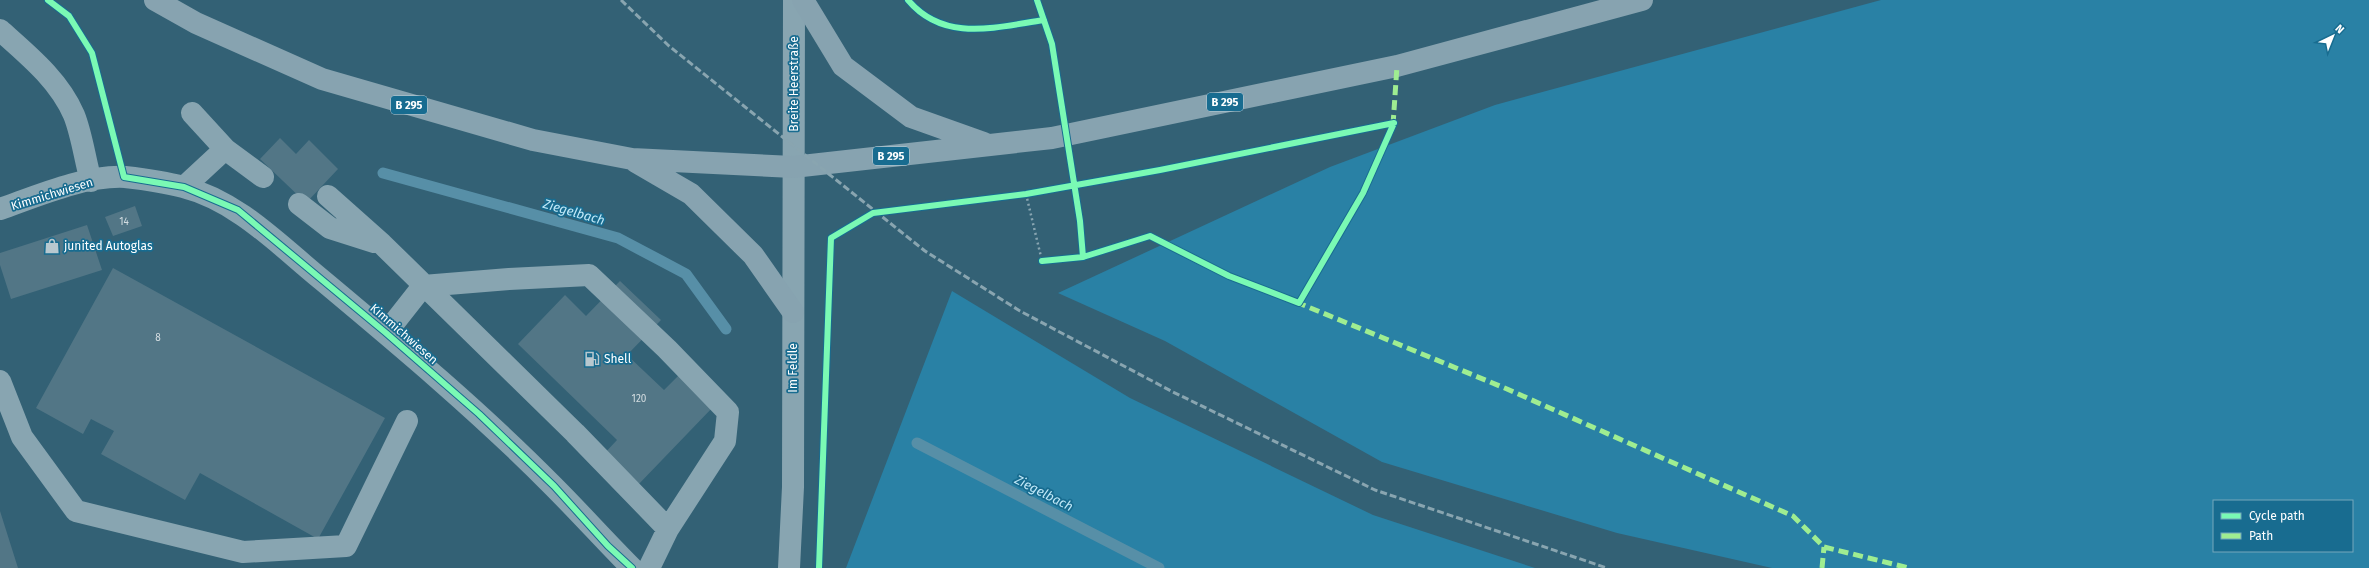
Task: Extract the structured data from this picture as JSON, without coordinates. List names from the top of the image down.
{
  "streets": {
    "main road": ["B 295"],
    "street": ["Breite Heerstraße", "Kimmichwiesen", "Im Feldle"]
  },
  "crossings": [
    ["Breite Heerstraße", "B 295"],
    ["Breite Heerstraße", "Im Feldle"],
    ["B 295", "Im Feldle"]
  ],
  "water": ["Ziegelbach"],
  "places": {
    "shop": ["junited Autoglas"],
    "fuel station": ["Shell"]
  },
  "house_numbers": ["14", "8", "120"],
  "legend": ["Cycle path", "Path"],
  "north": "top right"
}
